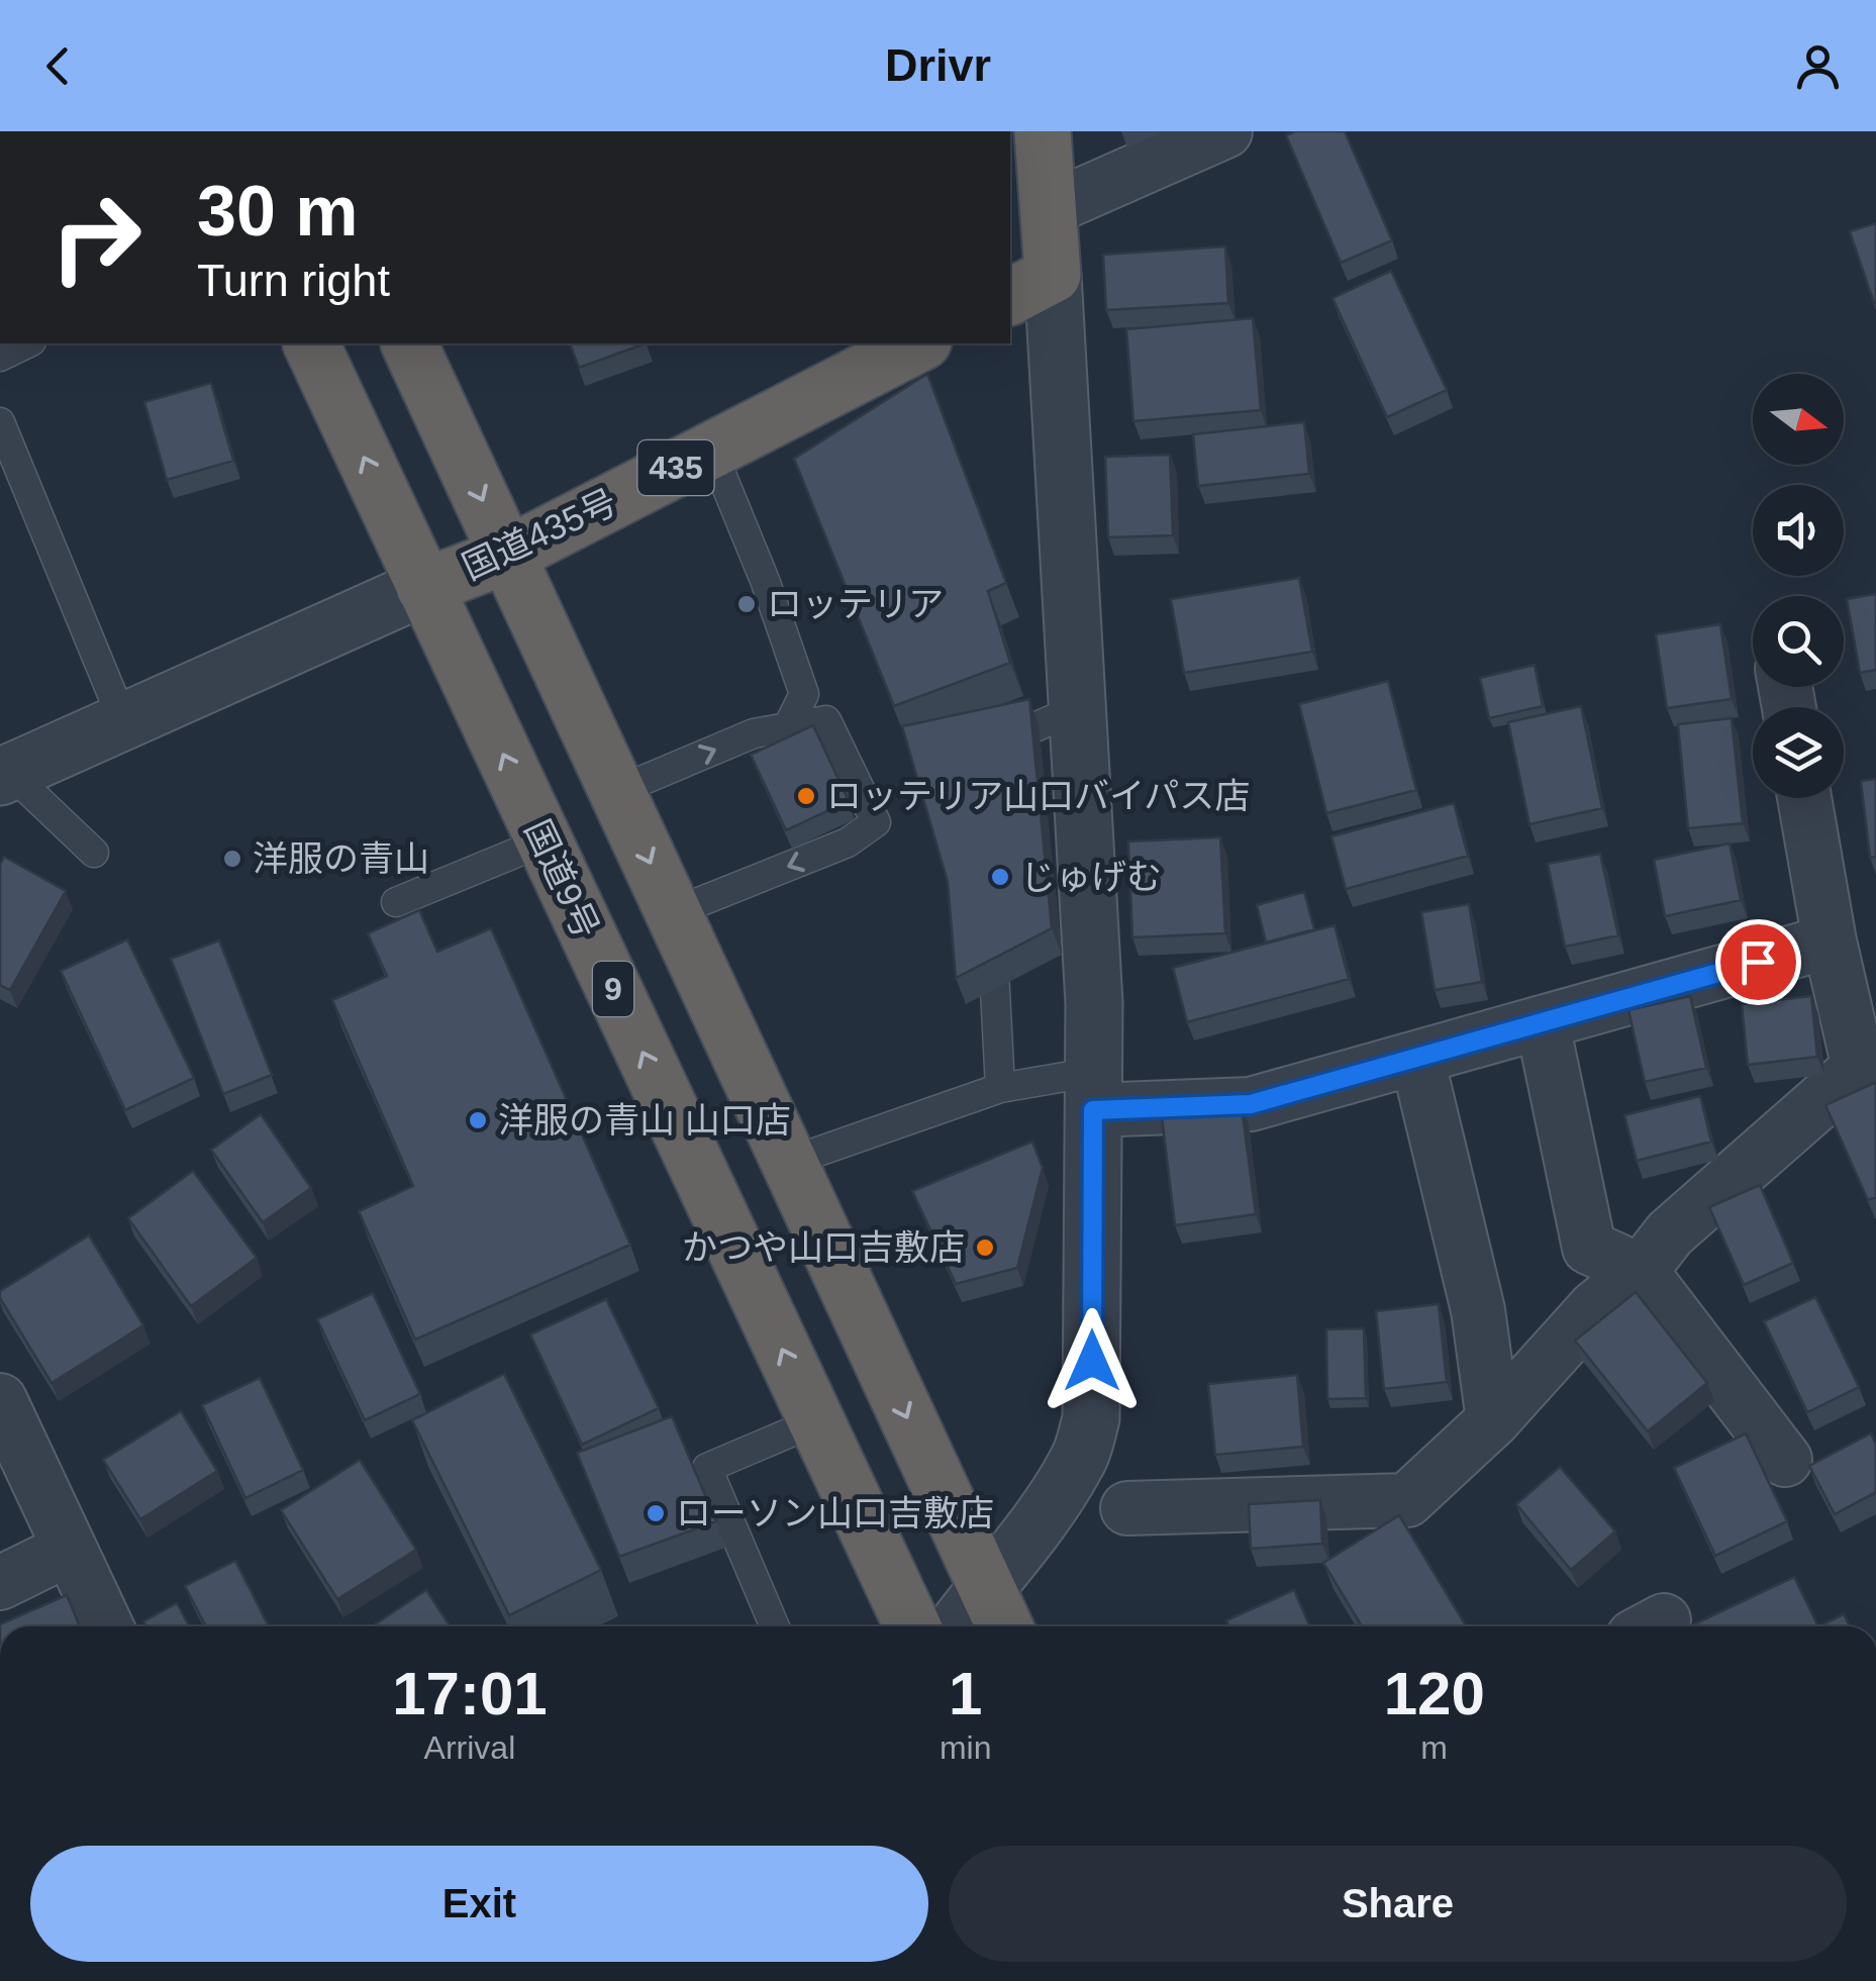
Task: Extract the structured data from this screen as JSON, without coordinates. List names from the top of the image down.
{
  "streets": {
    "highway": [
      "435",
      "国道435号",
      "国道9号",
      "9"
    ]
  },
  "crossings": [
    ["国道435号", "国道9号"]
  ],
  "places": [
    "ロッテリア",
    "ロッテリア山口バイパス店",
    "洋服の青山",
    "じゅげむ",
    "洋服の青山 山口店",
    "かつや山口吉敷店",
    "ローソン山口吉敷店"
  ],
  "north": "right",
  "page": {
    "header": "Drivr",
    "turn": ["30 m", "Turn right"],
    "eta": [
      "17:01",
      "Arrival",
      "1",
      "min",
      "120",
      "m"
    ],
    "buttons": ["Exit", "Share"]
  }
}
